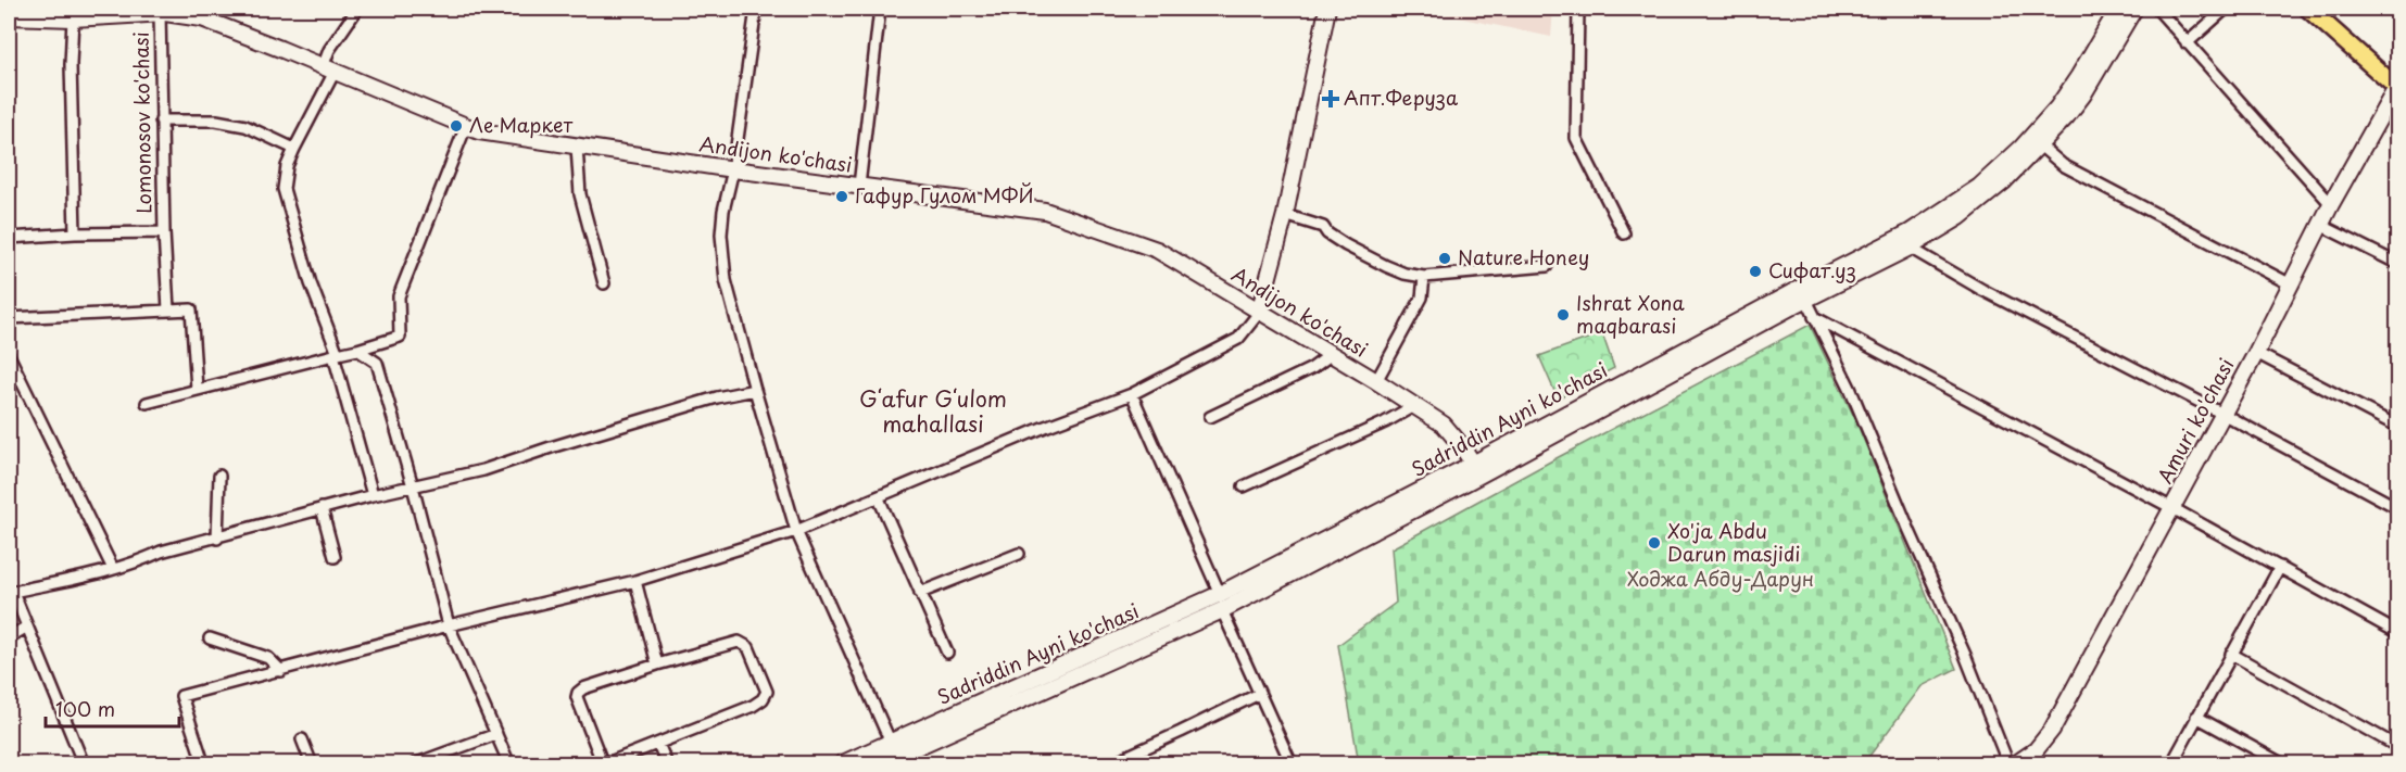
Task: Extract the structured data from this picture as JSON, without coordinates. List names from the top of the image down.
{
  "streets": {
    "street": [
      "Lomonosov ko'chasi",
      "Andijon ko'chasi",
      "Sadriddin Ayni ko'chasi",
      "Amuri ko'chasi"
    ]
  },
  "crossings": [
    ["Lomonosov ko'chasi", "Andijon ko'chasi"],
    ["Andijon ko'chasi", "Sadriddin Ayni ko'chasi"]
  ],
  "districts": ["Gʻafur Gʻulom mahallasi"],
  "parks": ["Ходжа Абду-Дарун"],
  "places": {
    "health": ["Апт.Феруза"],
    "other": [
      "Ле Маркет",
      "Гафур Гулом МФЙ",
      "Nature Honey",
      "Сифат.уз",
      "Ishrat Хоnа mаqbаrasi",
      "Xo'ja Abdu Darun masjidi"
    ]
  },
  "scale_bar": "100 m"
}
